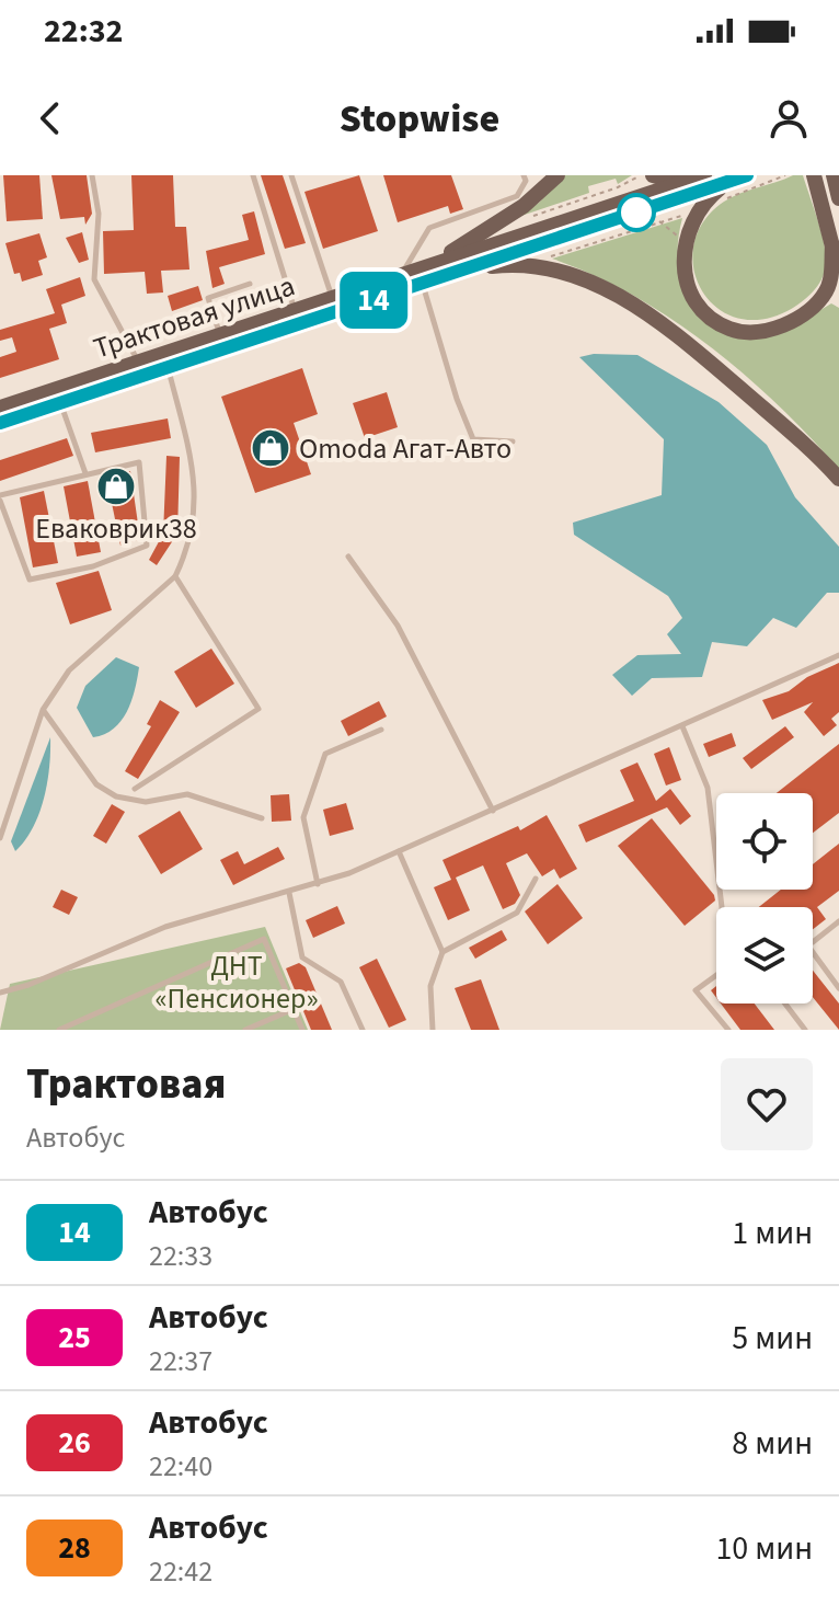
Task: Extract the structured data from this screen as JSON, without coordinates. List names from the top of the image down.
{
  "streets": {
    "main road": ["Трактовая улица"]
  },
  "parks": ["ДНТ «Пенсионер»"],
  "places": {
    "shop": ["Omoda Агат-Авто", "Еваковрик38"]
  },
  "lines": ["bus line 14"],
  "page": {
    "status": "22:32",
    "header": "Stopwise",
    "on_map": "14",
    "heading": ["Трактовая", "Автобус"],
    "list": [
      {
        "mark": "14",
        "name": "Автобус",
        "note": "22:33",
        "value": "1 мин"
      },
      {
        "mark": "25",
        "name": "Автобус",
        "note": "22:37",
        "value": "5 мин"
      },
      {
        "mark": "26",
        "name": "Автобус",
        "note": "22:40",
        "value": "8 мин"
      },
      {
        "mark": "28",
        "name": "Автобус",
        "note": "22:42",
        "value": "10 мин"
      }
    ]
  }
}
